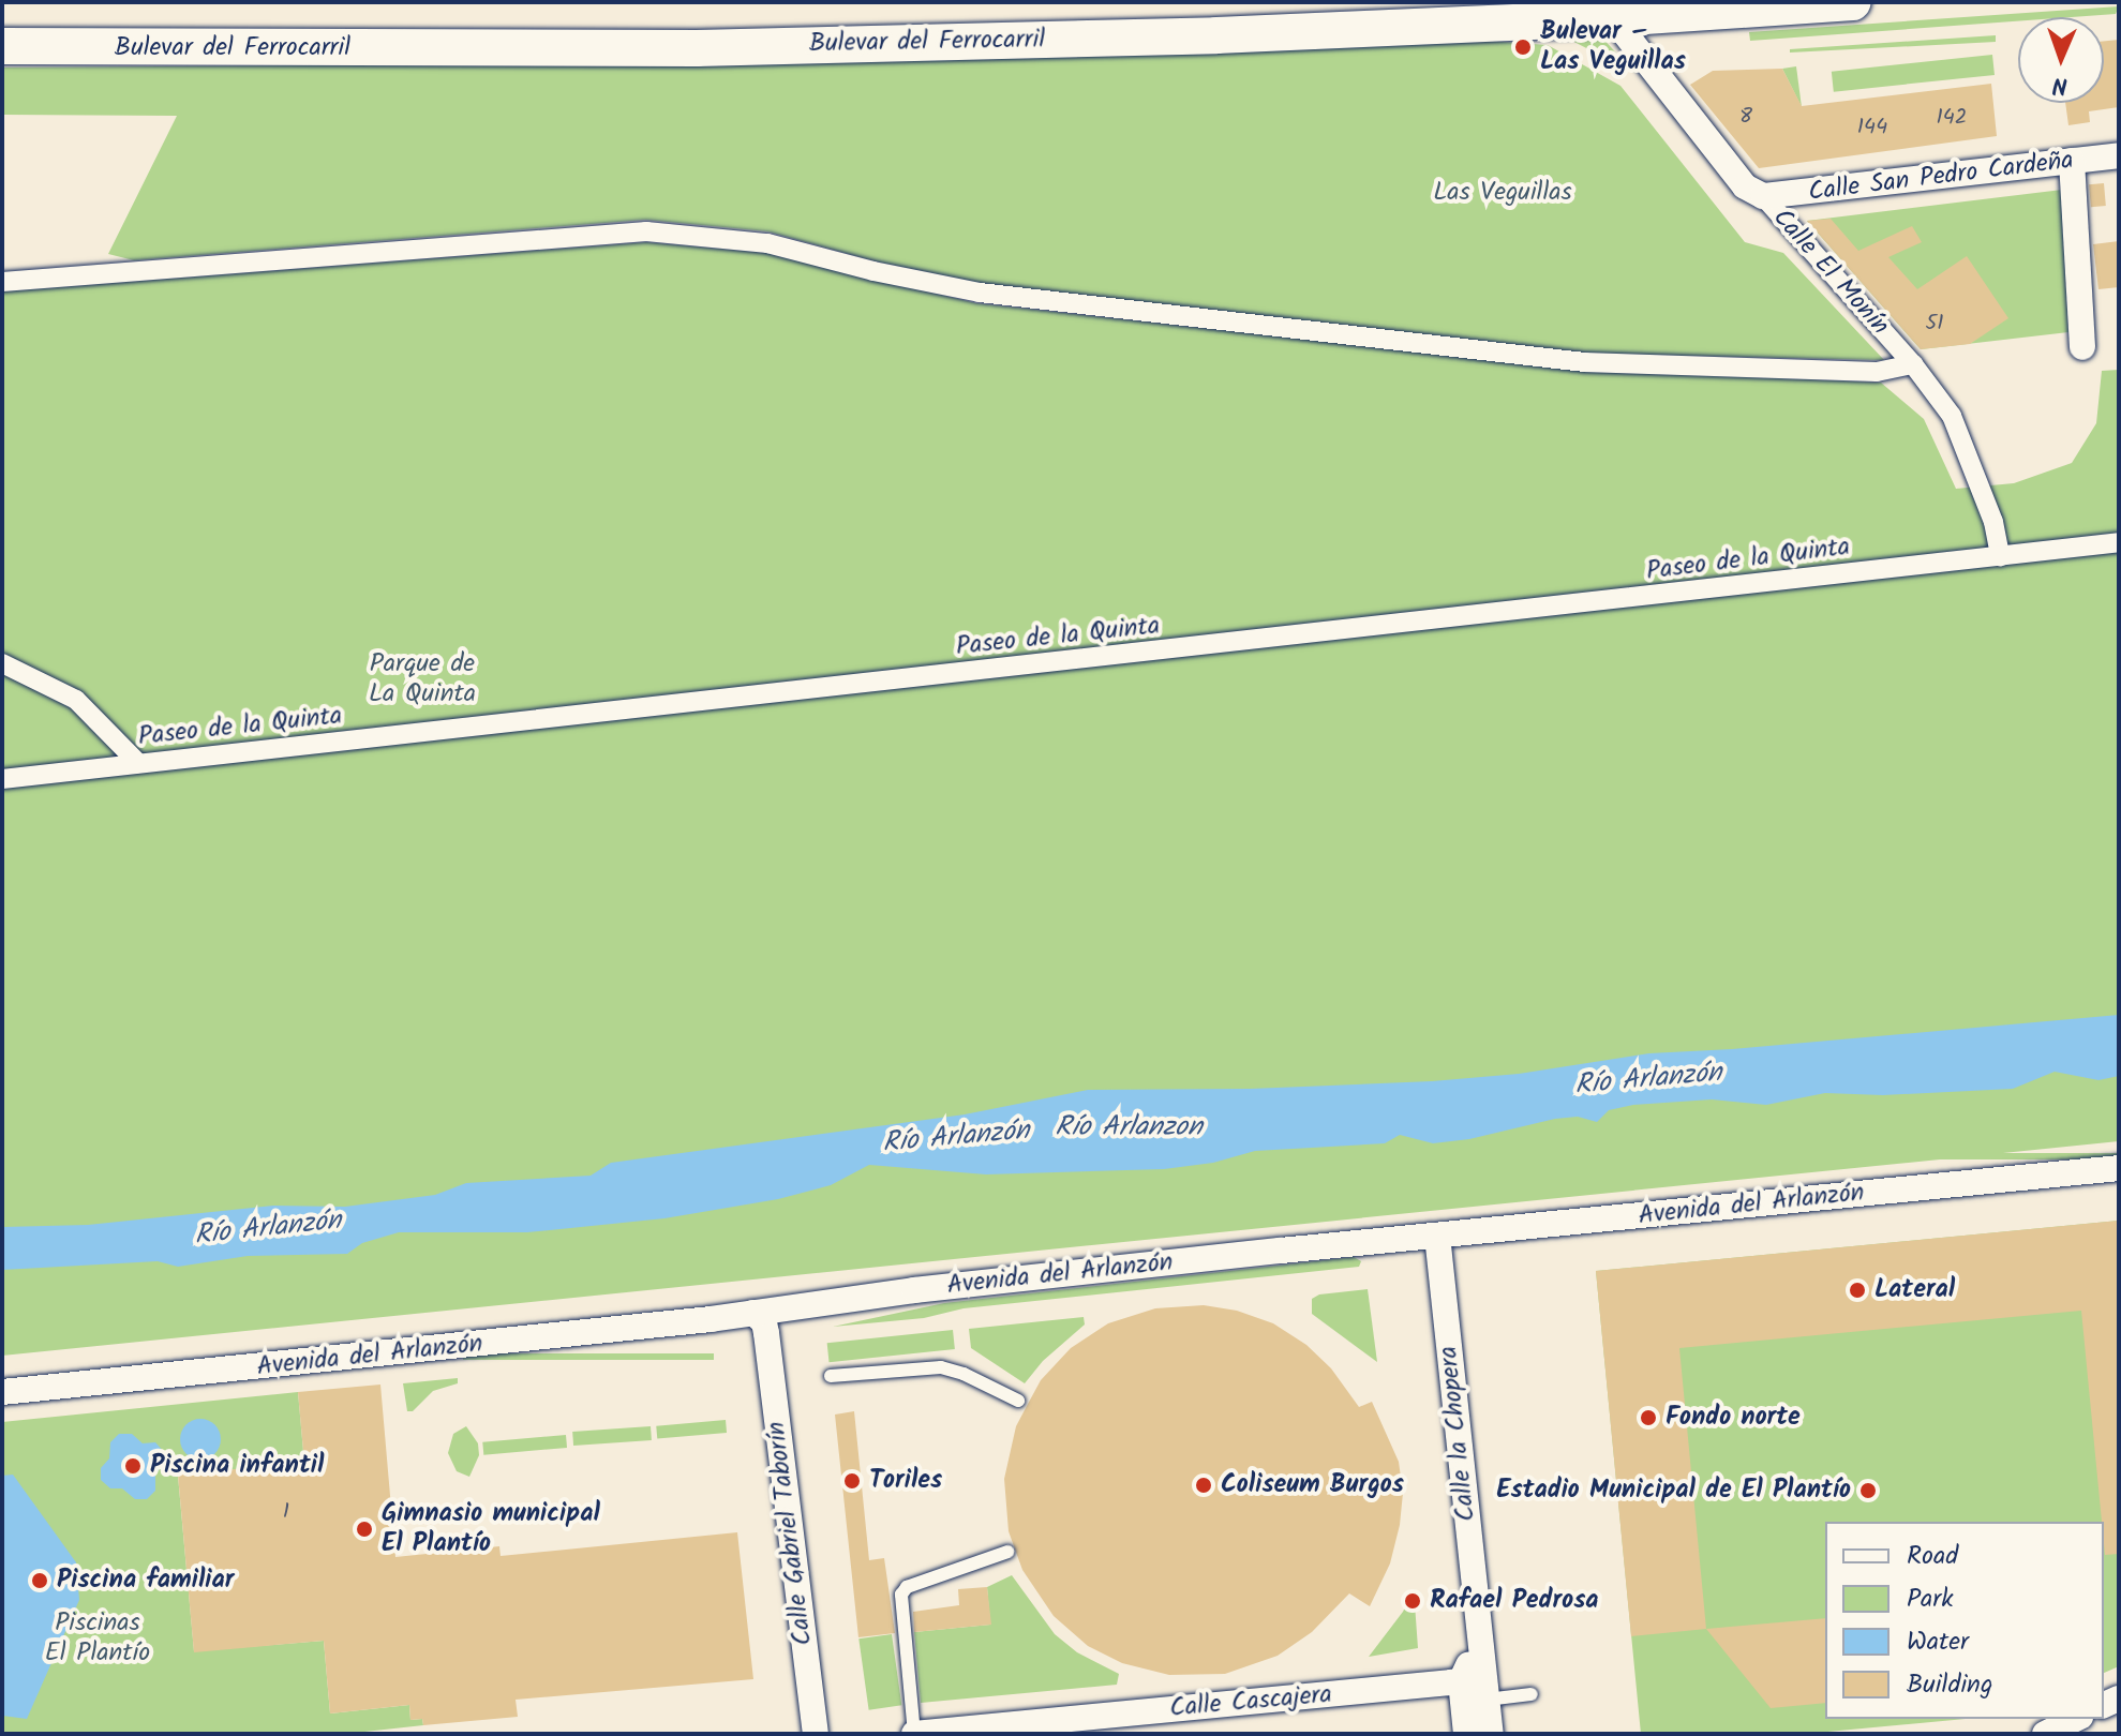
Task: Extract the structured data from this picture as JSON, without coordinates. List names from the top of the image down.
{
  "streets": {
    "main road": ["Bulevar del Ferrocarril"],
    "street": [
      "Calle San Pedro Cardeña",
      "Calle El Monín",
      "Paseo de la Quinta",
      "Avenida del Arlanzón",
      "Calle la Chopera",
      "Calle Gabriel Taborín",
      "Calle Cascajera"
    ]
  },
  "crossings": [
    ["Bulevar del Ferrocarril", "Calle El Monín"],
    ["Calle San Pedro Cardeña", "Calle El Monín"],
    ["Calle El Monín", "Paseo de la Quinta"],
    ["Avenida del Arlanzón", "Calle la Chopera"],
    ["Avenida del Arlanzón", "Calle Gabriel Taborín"],
    ["Calle la Chopera", "Calle Cascajera"]
  ],
  "water": ["Río Arlanzón", "Río Arlanzon"],
  "parks": ["Las Veguillas", "Parque de La Quinta", "Piscinas El Plantío"],
  "places": [
    "Bulevar – Las Veguillas",
    "Lateral",
    "Fondo norte",
    "Piscina infantil",
    "Toriles",
    "Coliseum Burgos",
    "Estadio Municipal de El Plantío",
    "Gimnasio municipal El Plantío",
    "Piscina familiar",
    "Rafael Pedrosa"
  ],
  "house_numbers": [
    "8",
    "142",
    "144",
    "51",
    "1"
  ],
  "legend": [
    "Road",
    "Park",
    "Water",
    "Building"
  ],
  "north": "bottom"
}
